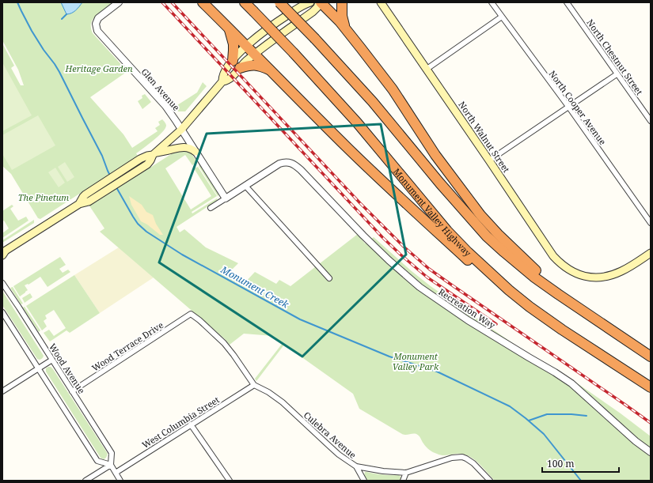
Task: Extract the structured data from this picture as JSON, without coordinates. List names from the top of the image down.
{
  "streets": {
    "highway": ["Monument Valley Highway"],
    "main road": ["North Walnut Street"],
    "street": [
      "North Chestnut Street",
      "Glen Avenue",
      "North Cooper Avenue",
      "Recreation Way",
      "Wood Terrace Drive",
      "Wood Avenue",
      "West Columbia Street",
      "Culebra Avenue"
    ]
  },
  "crossings": [
    ["Wood Terrace Drive", "Wood Avenue"],
    ["Wood Terrace Drive", "Culebra Avenue"],
    ["Wood Avenue", "West Columbia Street"],
    ["West Columbia Street", "Culebra Avenue"]
  ],
  "water": ["Monument Creek"],
  "parks": ["Heritage Garden", "The Pinetum", "Monument Valley Park"],
  "scale_bar": "100 m"
}
